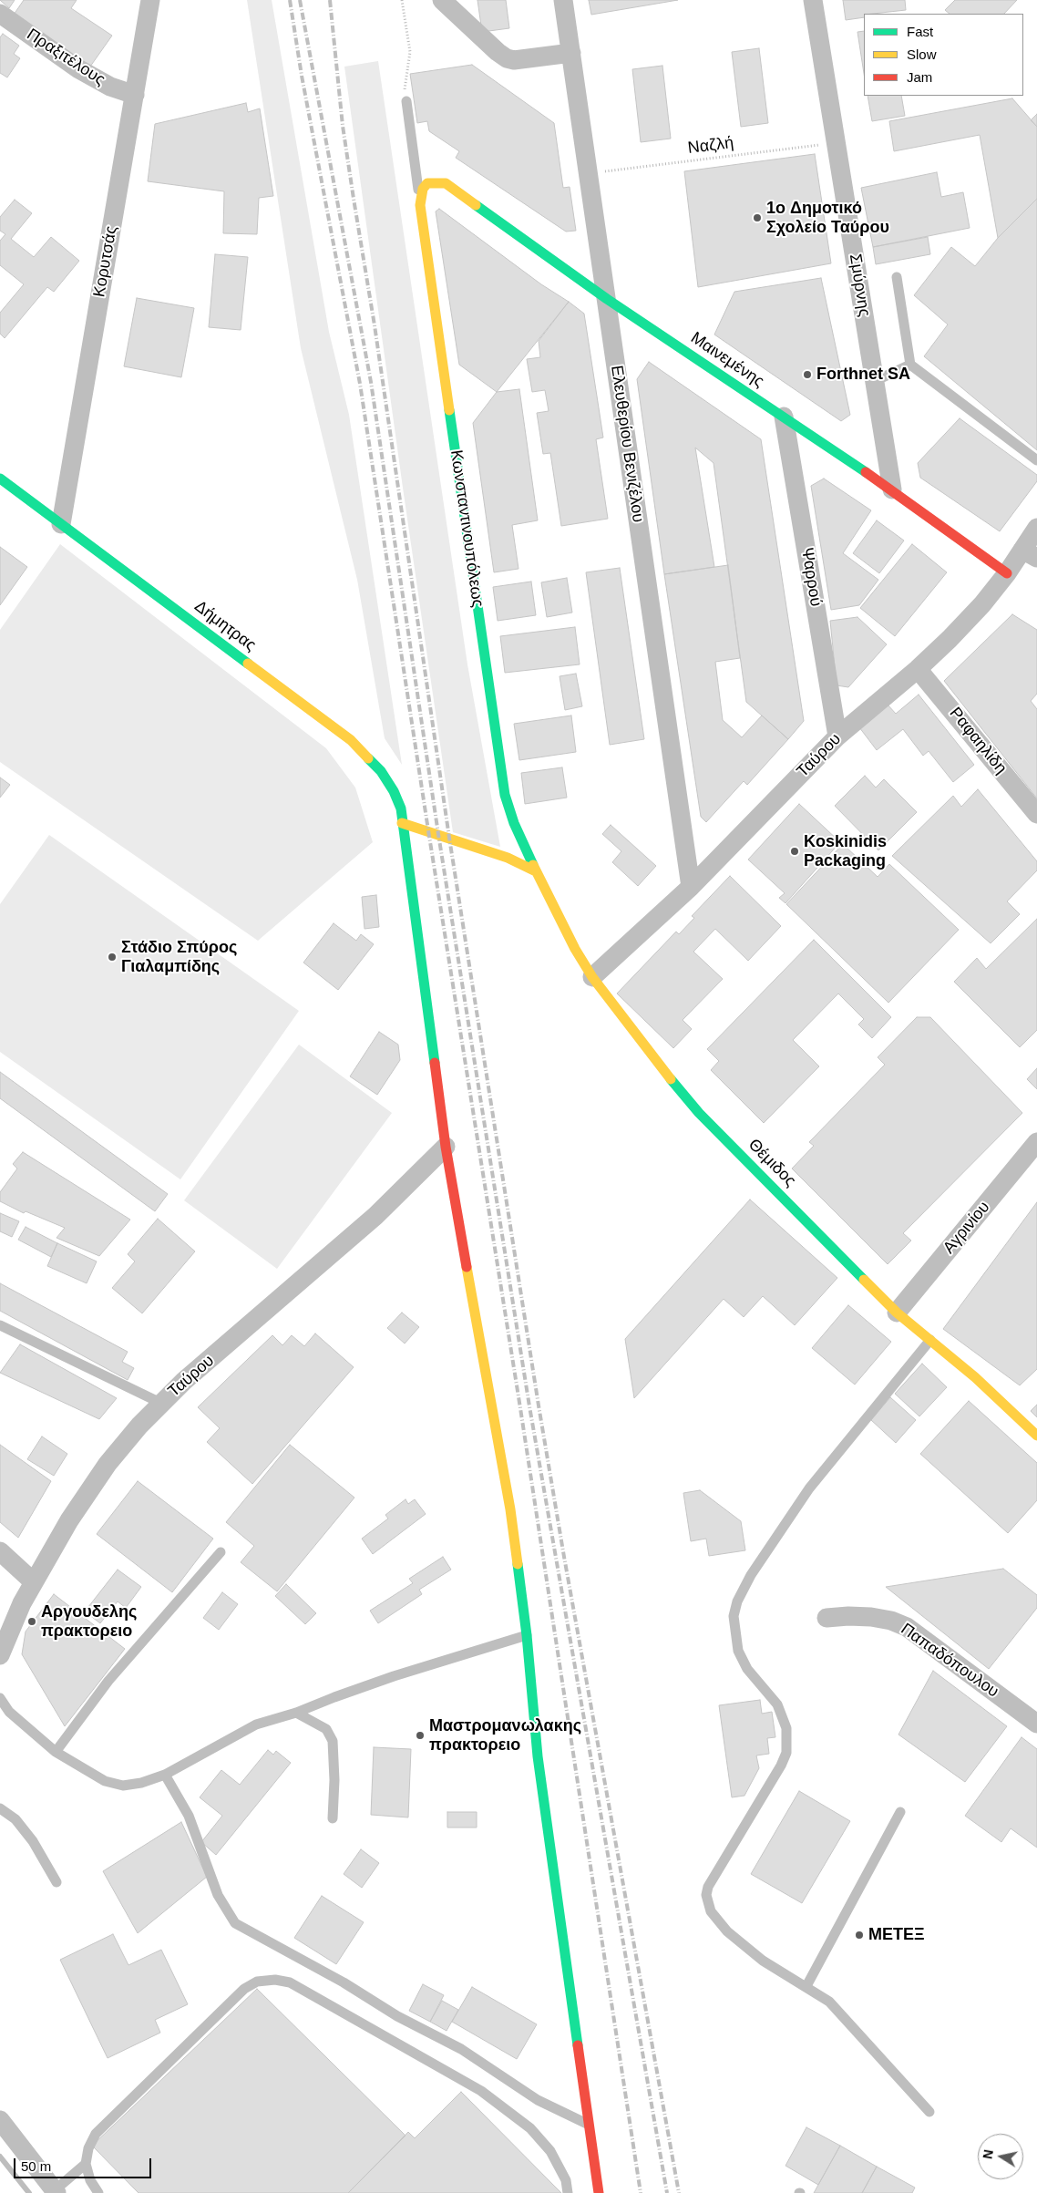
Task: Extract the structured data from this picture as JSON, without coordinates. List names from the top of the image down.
{
  "streets": {
    "street": [
      "Πραξιτέλους",
      "Κορυτσάς",
      "Σμύρνης",
      "Μαινεμένης",
      "Ελευθερίου Βενιζέλου",
      "Κωνσταντινουπόλεως",
      "Ψαρρού",
      "Δήμητρας",
      "Ραφαηλίδη",
      "Ταύρου",
      "Θέμιδος",
      "Αγρινίου",
      "Παπαδόπουλου"
    ],
    "path": ["Ναζλή"]
  },
  "crossings": [
    ["Πραξιτέλους", "Κορυτσάς"],
    ["Ναζλή", "Σμύρνης"],
    ["Ναζλή", "Ελευθερίου Βενιζέλου"],
    ["Κορυτσάς", "Δήμητρας"],
    ["Σμύρνης", "Μαινεμένης"],
    ["Μαινεμένης", "Ελευθερίου Βενιζέλου"],
    ["Μαινεμένης", "Κωνσταντινουπόλεως"],
    ["Μαινεμένης", "Ψαρρού"],
    ["Μαινεμένης", "Ταύρου"],
    ["Ελευθερίου Βενιζέλου", "Ταύρου"],
    ["Κωνσταντινουπόλεως", "Θέμιδος"],
    ["Ψαρρού", "Ταύρου"],
    ["Δήμητρας", "Ταύρου"],
    ["Ραφαηλίδη", "Ταύρου"],
    ["Ταύρου", "Θέμιδος"],
    ["Θέμιδος", "Αγρινίου"]
  ],
  "places": [
    "1ο Δημοτικό Σχολείο Ταύρου",
    "Forthnet SA",
    "Koskinidis Packaging",
    "Στάδιο Σπύρος Γιαλαμπίδης",
    "Αργουδελης πρακτορειο",
    "Μαστρομανωλακης πρακτορειο",
    "ΜΕΤΕΞ"
  ],
  "legend": ["Fast", "Slow", "Jam"],
  "scale_bar": "50 m",
  "north": "left"
}
